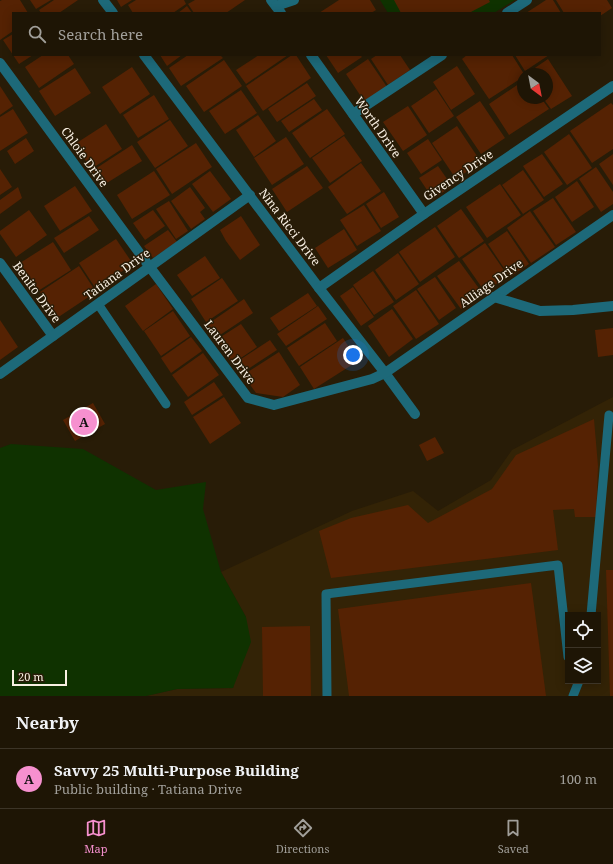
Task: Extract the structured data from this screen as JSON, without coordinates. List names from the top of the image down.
{
  "streets": {
    "street": [
      "Worth Drive",
      "Chloie Drive",
      "Givency Drive",
      "Nina Ricci Drive",
      "Tatiana Drive",
      "Alliage Drive",
      "Benito Drive",
      "Lauren Drive"
    ]
  },
  "crossings": [
    ["Worth Drive", "Givency Drive"],
    ["Chloie Drive", "Tatiana Drive"],
    ["Chloie Drive", "Lauren Drive"],
    ["Givency Drive", "Nina Ricci Drive"],
    ["Nina Ricci Drive", "Tatiana Drive"],
    ["Nina Ricci Drive", "Alliage Drive"],
    ["Nina Ricci Drive", "Lauren Drive"],
    ["Tatiana Drive", "Benito Drive"],
    ["Tatiana Drive", "Lauren Drive"],
    ["Alliage Drive", "Lauren Drive"]
  ],
  "scale_bar": "20 m",
  "north": "bottom right",
  "page": {
    "search": "Search here",
    "pins": "A",
    "scale": "20 m",
    "heading": "Nearby",
    "list": [
      {
        "mark": "A",
        "name": "Savvy 25 Multi-Purpose Building",
        "note": "Public building · Tatiana Drive",
        "value": "100 m"
      }
    ],
    "nav": ["Map", "Directions", "Saved"]
  }
}
